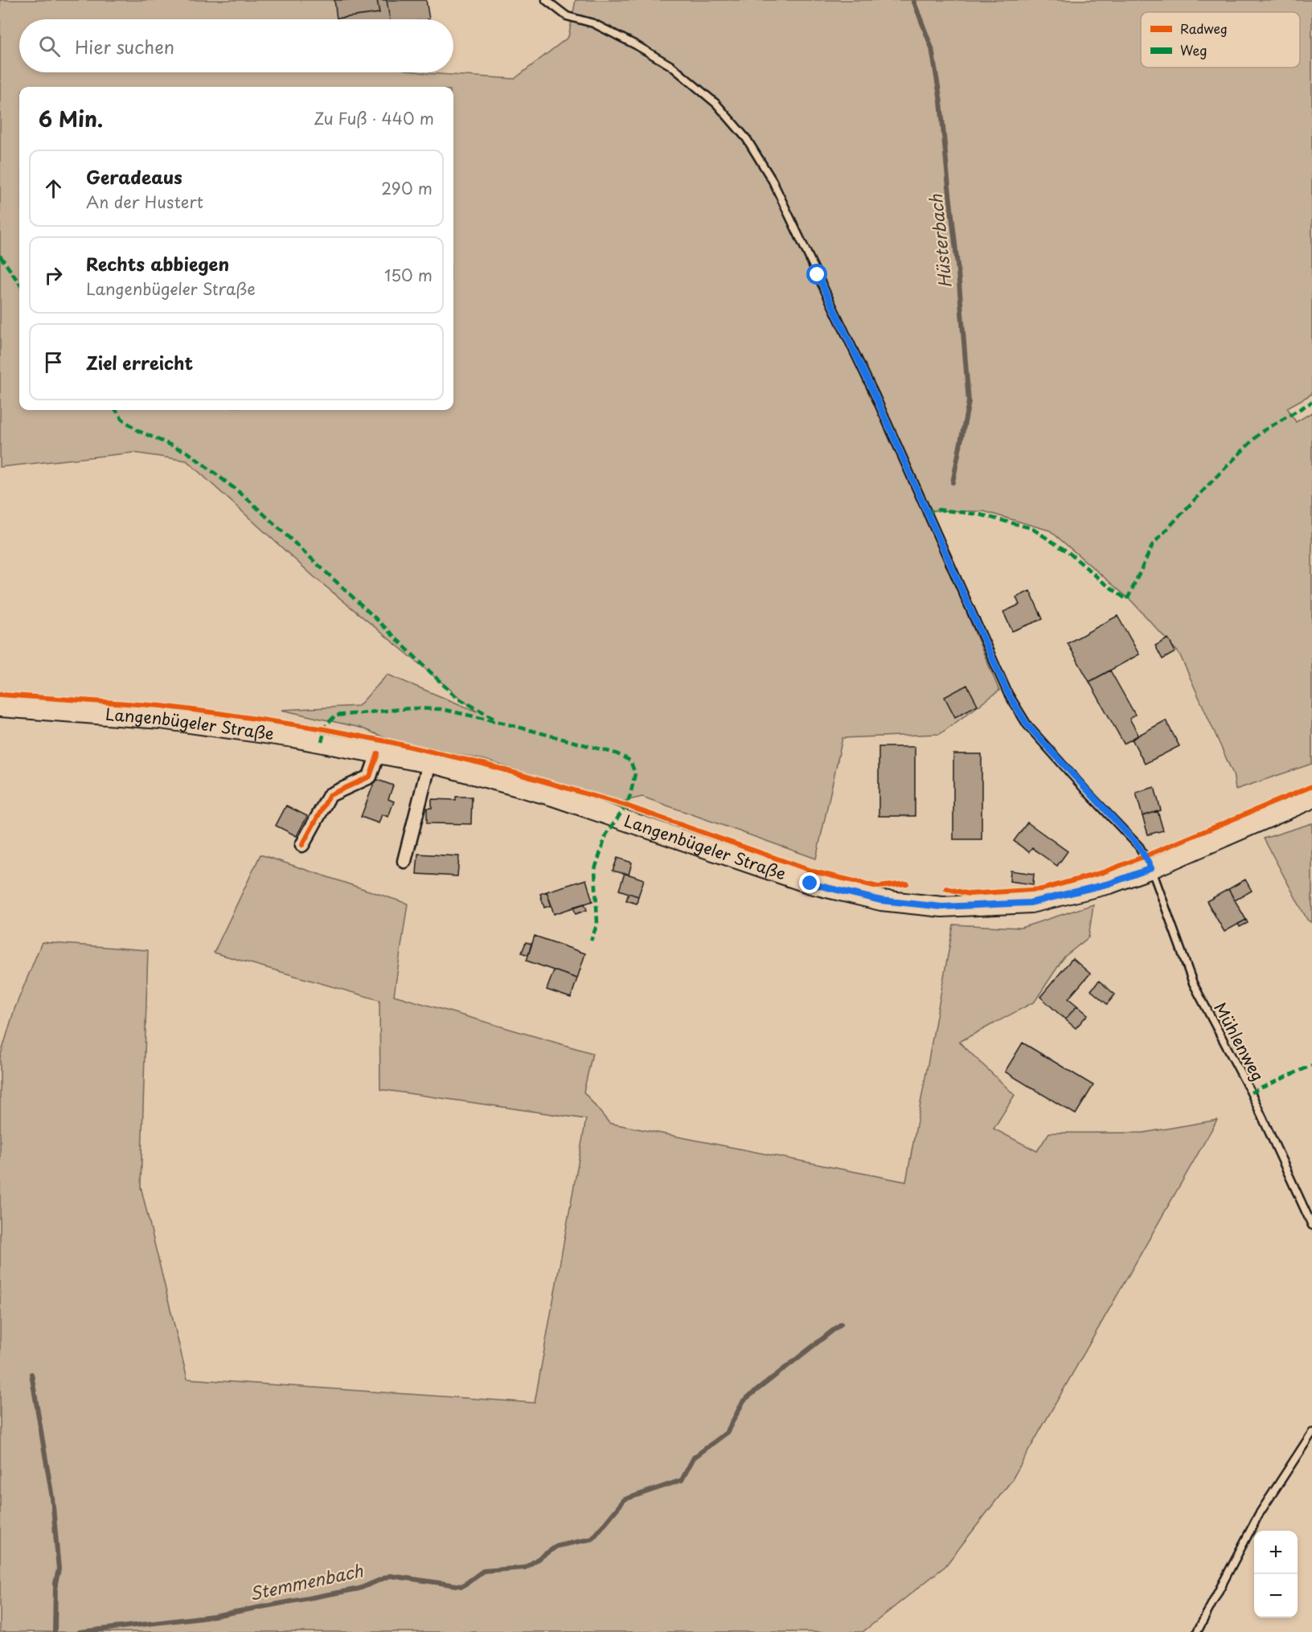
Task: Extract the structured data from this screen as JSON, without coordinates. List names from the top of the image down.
{
  "streets": {
    "main road": ["Langenbügeler Straße"],
    "lane": ["Mühlenweg"]
  },
  "crossings": [
    ["Langenbügeler Straße", "Mühlenweg"]
  ],
  "water": ["Hüsterbach", "Stemmenbach"],
  "legend": ["Radweg", "Weg"],
  "page": {
    "search": "Hier suchen",
    "heading": ["6 Min.", "Zu Fuß · 440 m"],
    "list": [
      ["Geradeaus", "An der Hustert", "290 m"],
      ["Rechts abbiegen", "Langenbügeler Straße", "150 m"],
      "Ziel erreicht"
    ],
    "map_buttons": ["+", "−"]
  }
}
